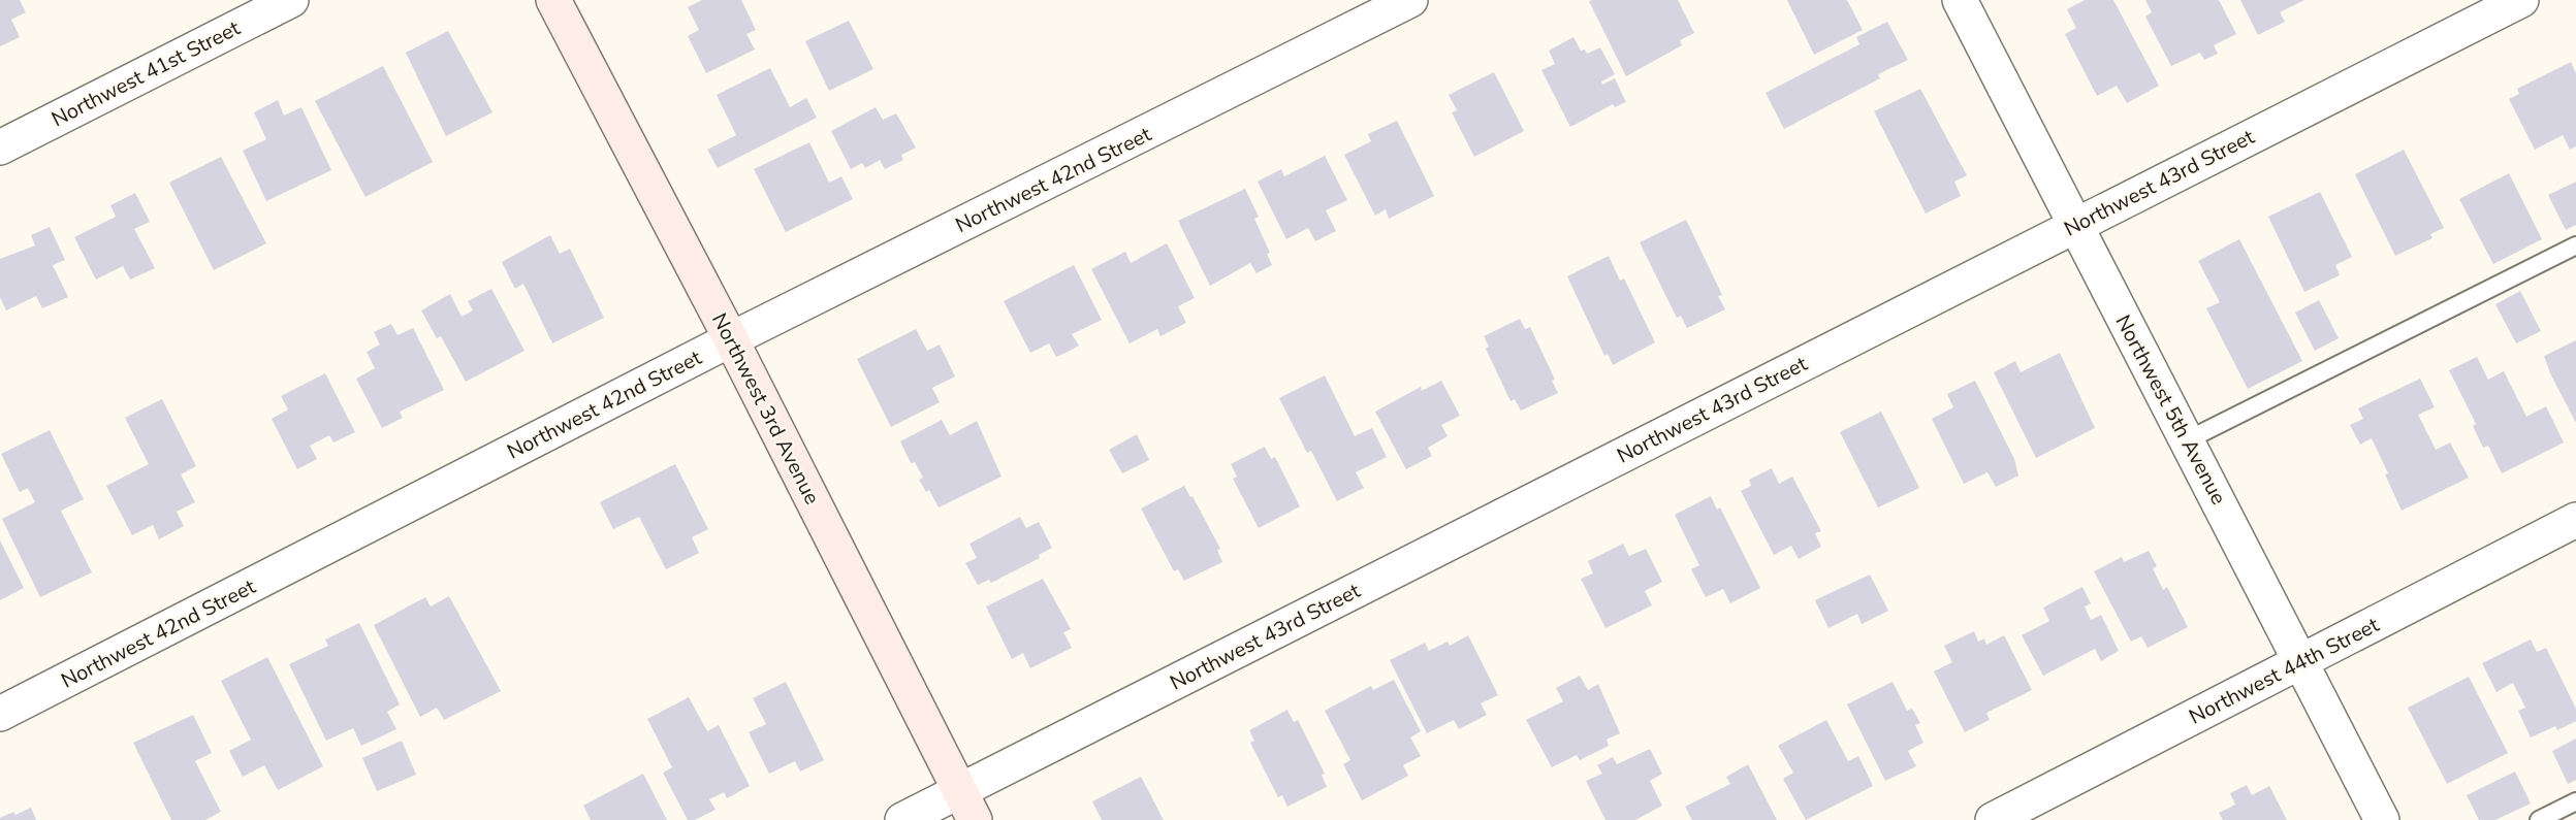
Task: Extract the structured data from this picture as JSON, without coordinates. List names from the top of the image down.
{
  "streets": {
    "street": [
      "Northwest 41st Street",
      "Northwest 42nd Street",
      "Northwest 43rd Street",
      "Northwest 3rd Avenue",
      "Northwest 5th Avenue",
      "Northwest 44th Street"
    ]
  },
  "crossings": [
    ["Northwest 42nd Street", "Northwest 3rd Avenue"],
    ["Northwest 43rd Street", "Northwest 3rd Avenue"],
    ["Northwest 43rd Street", "Northwest 5th Avenue"],
    ["Northwest 5th Avenue", "Northwest 44th Street"]
  ]
}
